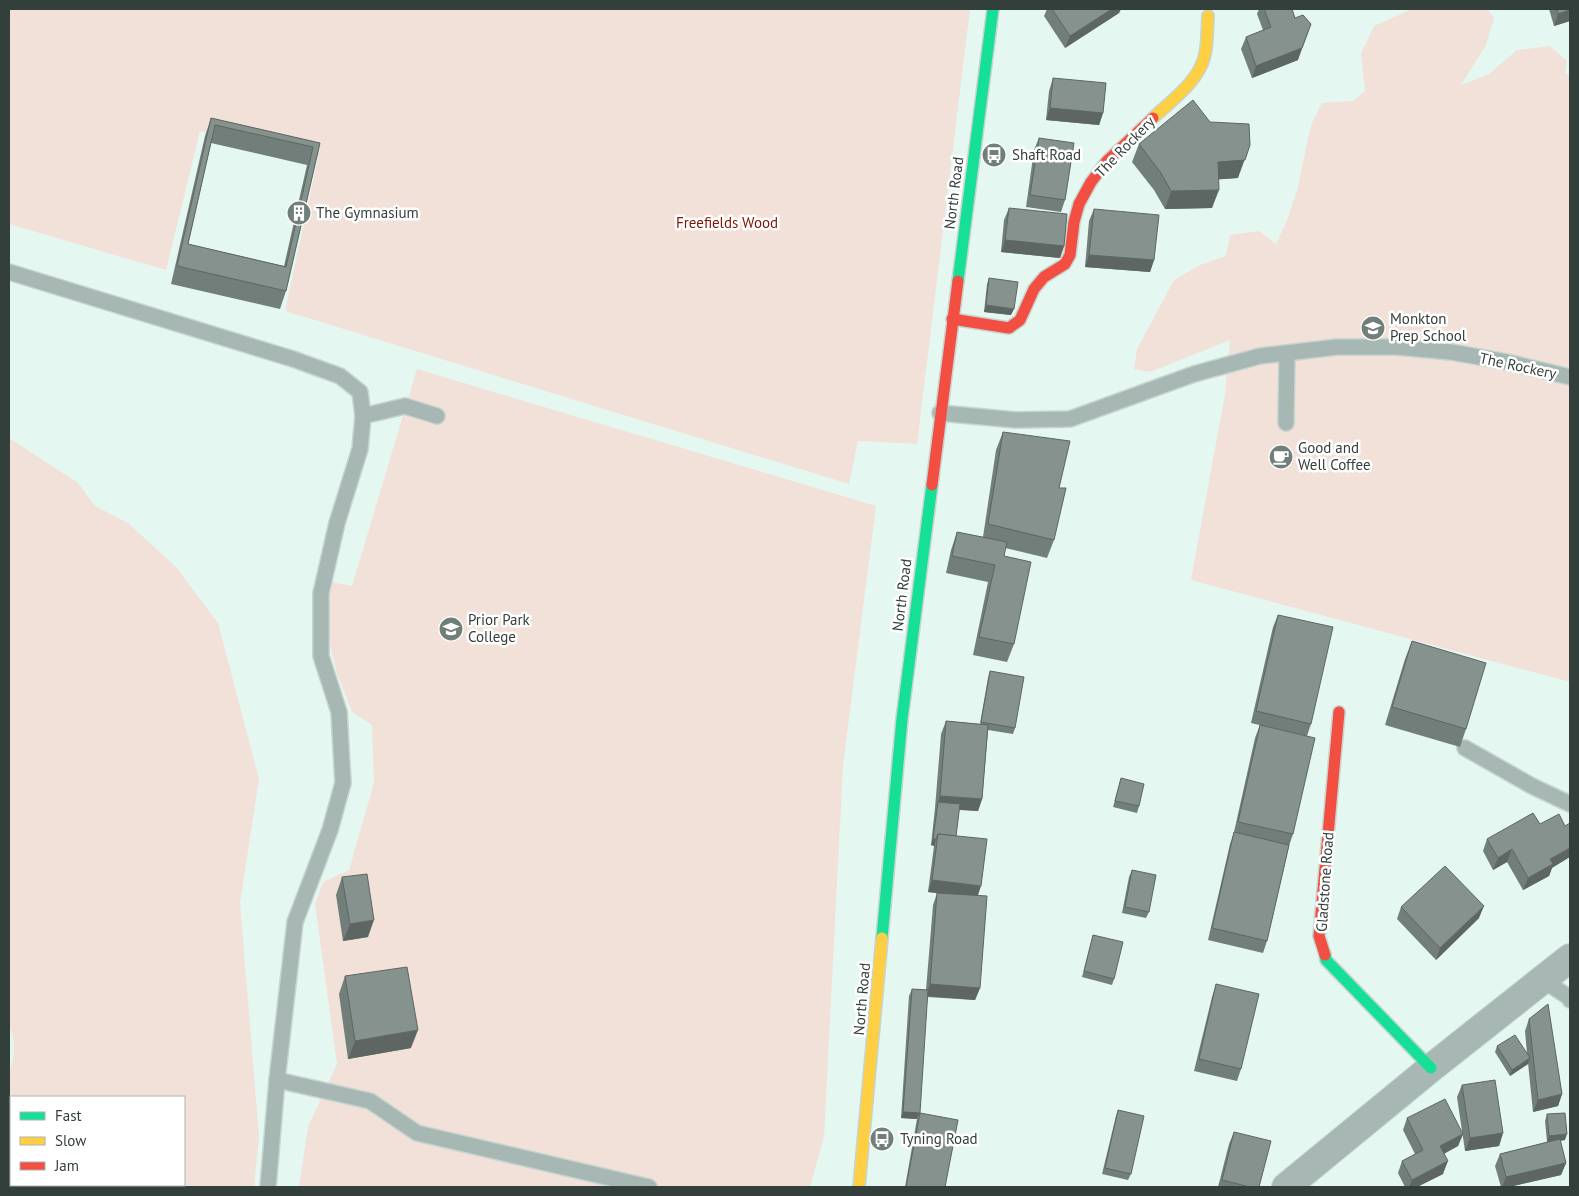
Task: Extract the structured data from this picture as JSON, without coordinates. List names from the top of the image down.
{
  "streets": {
    "street": ["The Rockery", "North Road", "Gladstone Road"]
  },
  "crossings": [
    ["The Rockery", "North Road"]
  ],
  "parks": ["Freefields Wood"],
  "places": {
    "bus stop": ["Shaft Road", "Tyning Road"],
    "building": ["The Gymnasium"],
    "school or university": ["Monkton Prep School", "Prior Park College"],
    "cafe": ["Good and Well Coffee"]
  },
  "legend": ["Fast", "Slow", "Jam"]
}
